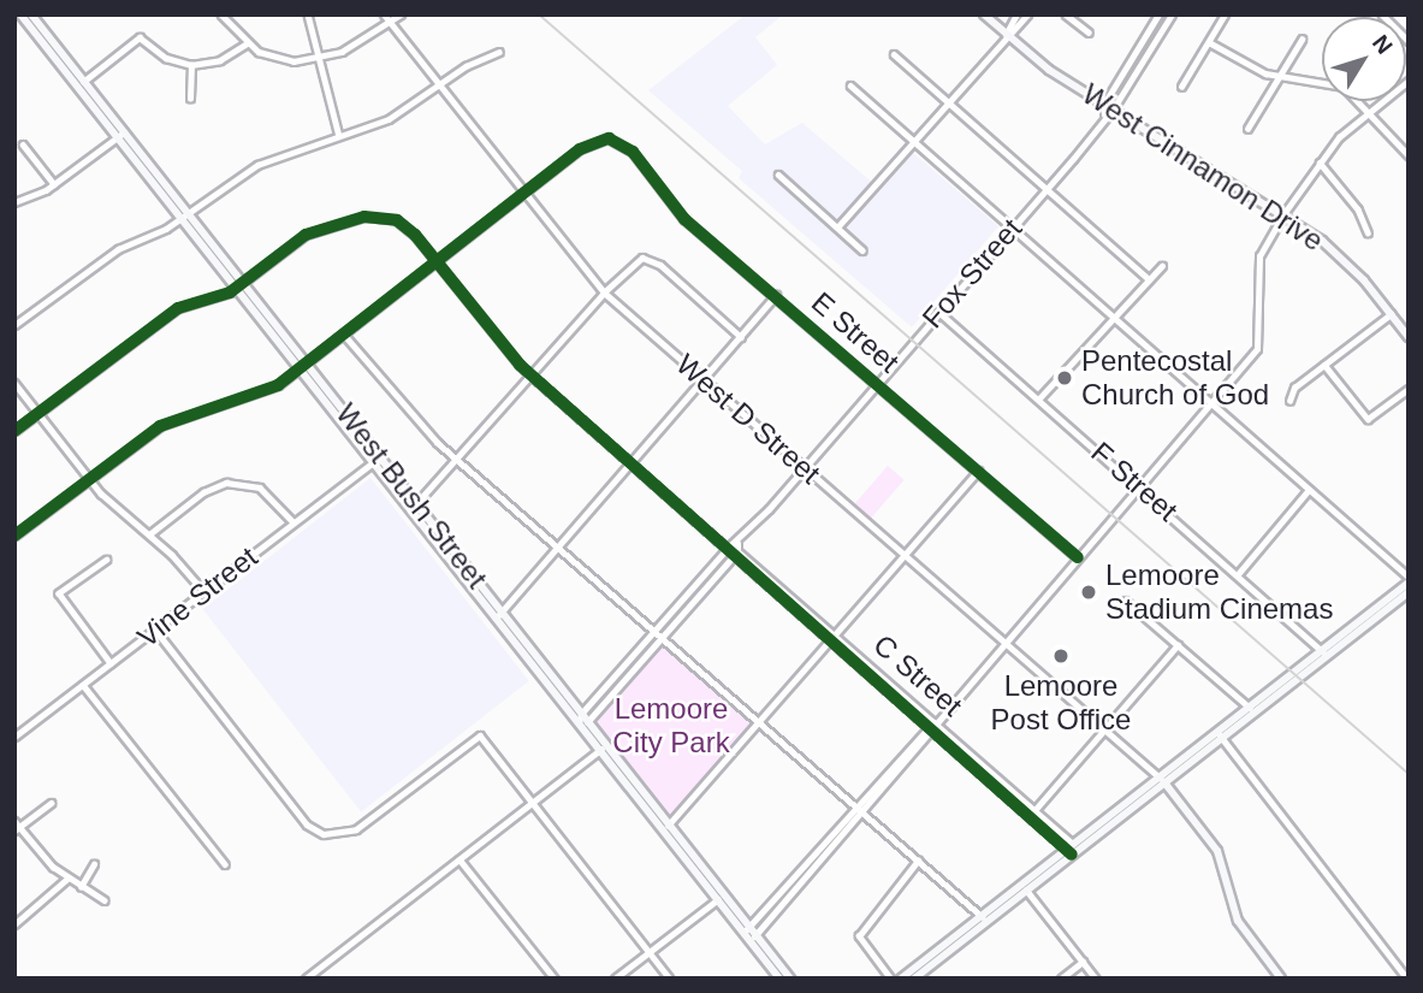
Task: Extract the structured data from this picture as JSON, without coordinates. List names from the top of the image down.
{
  "streets": {
    "main road": ["West Cinnamon Drive", "West Bush Street"],
    "street": [
      "Fox Street",
      "E Street",
      "West D Street",
      "F Street",
      "Vine Street",
      "C Street"
    ]
  },
  "crossings": [
    ["West Cinnamon Drive", "Fox Street"],
    ["Fox Street", "E Street"],
    ["Fox Street", "West D Street"],
    ["Fox Street", "F Street"],
    ["Fox Street", "West Bush Street"],
    ["Fox Street", "C Street"],
    ["E Street", "West D Street"],
    ["West Bush Street", "Vine Street"],
    ["West Bush Street", "C Street"]
  ],
  "parks": ["Lemoore City Park"],
  "places": ["Pentecostal Church of God", "Lemoore Stadium Cinemas", "Lemoore Post Office"],
  "north": "top right"
}
